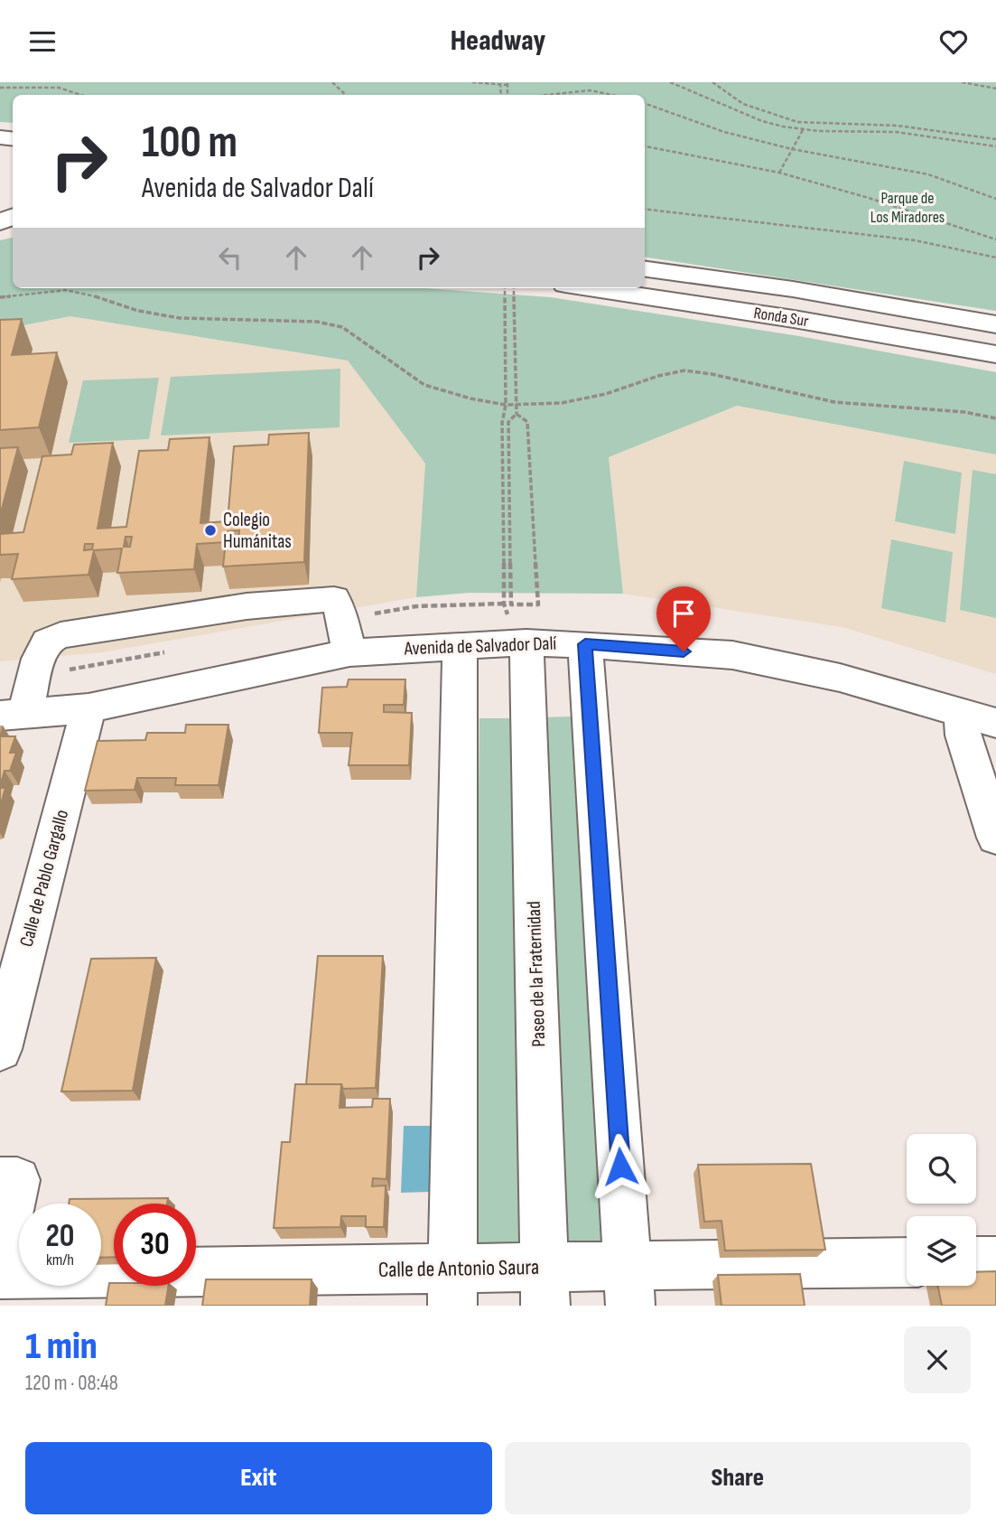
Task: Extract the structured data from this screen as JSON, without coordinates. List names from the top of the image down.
{
  "streets": {
    "street": [
      "Ronda Sur",
      "Avenida de Salvador Dalí",
      "Calle de Pablo Gargallo",
      "Paseo de la Fraternidad",
      "Calle de Antonio Saura"
    ]
  },
  "crossings": [
    ["Avenida de Salvador Dalí", "Calle de Pablo Gargallo"],
    ["Avenida de Salvador Dalí", "Paseo de la Fraternidad"],
    ["Paseo de la Fraternidad", "Calle de Antonio Saura"]
  ],
  "parks": ["Parque de Los Miradores"],
  "places": ["Colegio Humánitas"],
  "page": {
    "header": "Headway",
    "turn": ["100 m", "Avenida de Salvador Dalí"],
    "speed": "20 km/h",
    "limit": "30",
    "heading": ["1 min", "120 m · 08:48"],
    "buttons": ["Exit", "Share"]
  }
}
